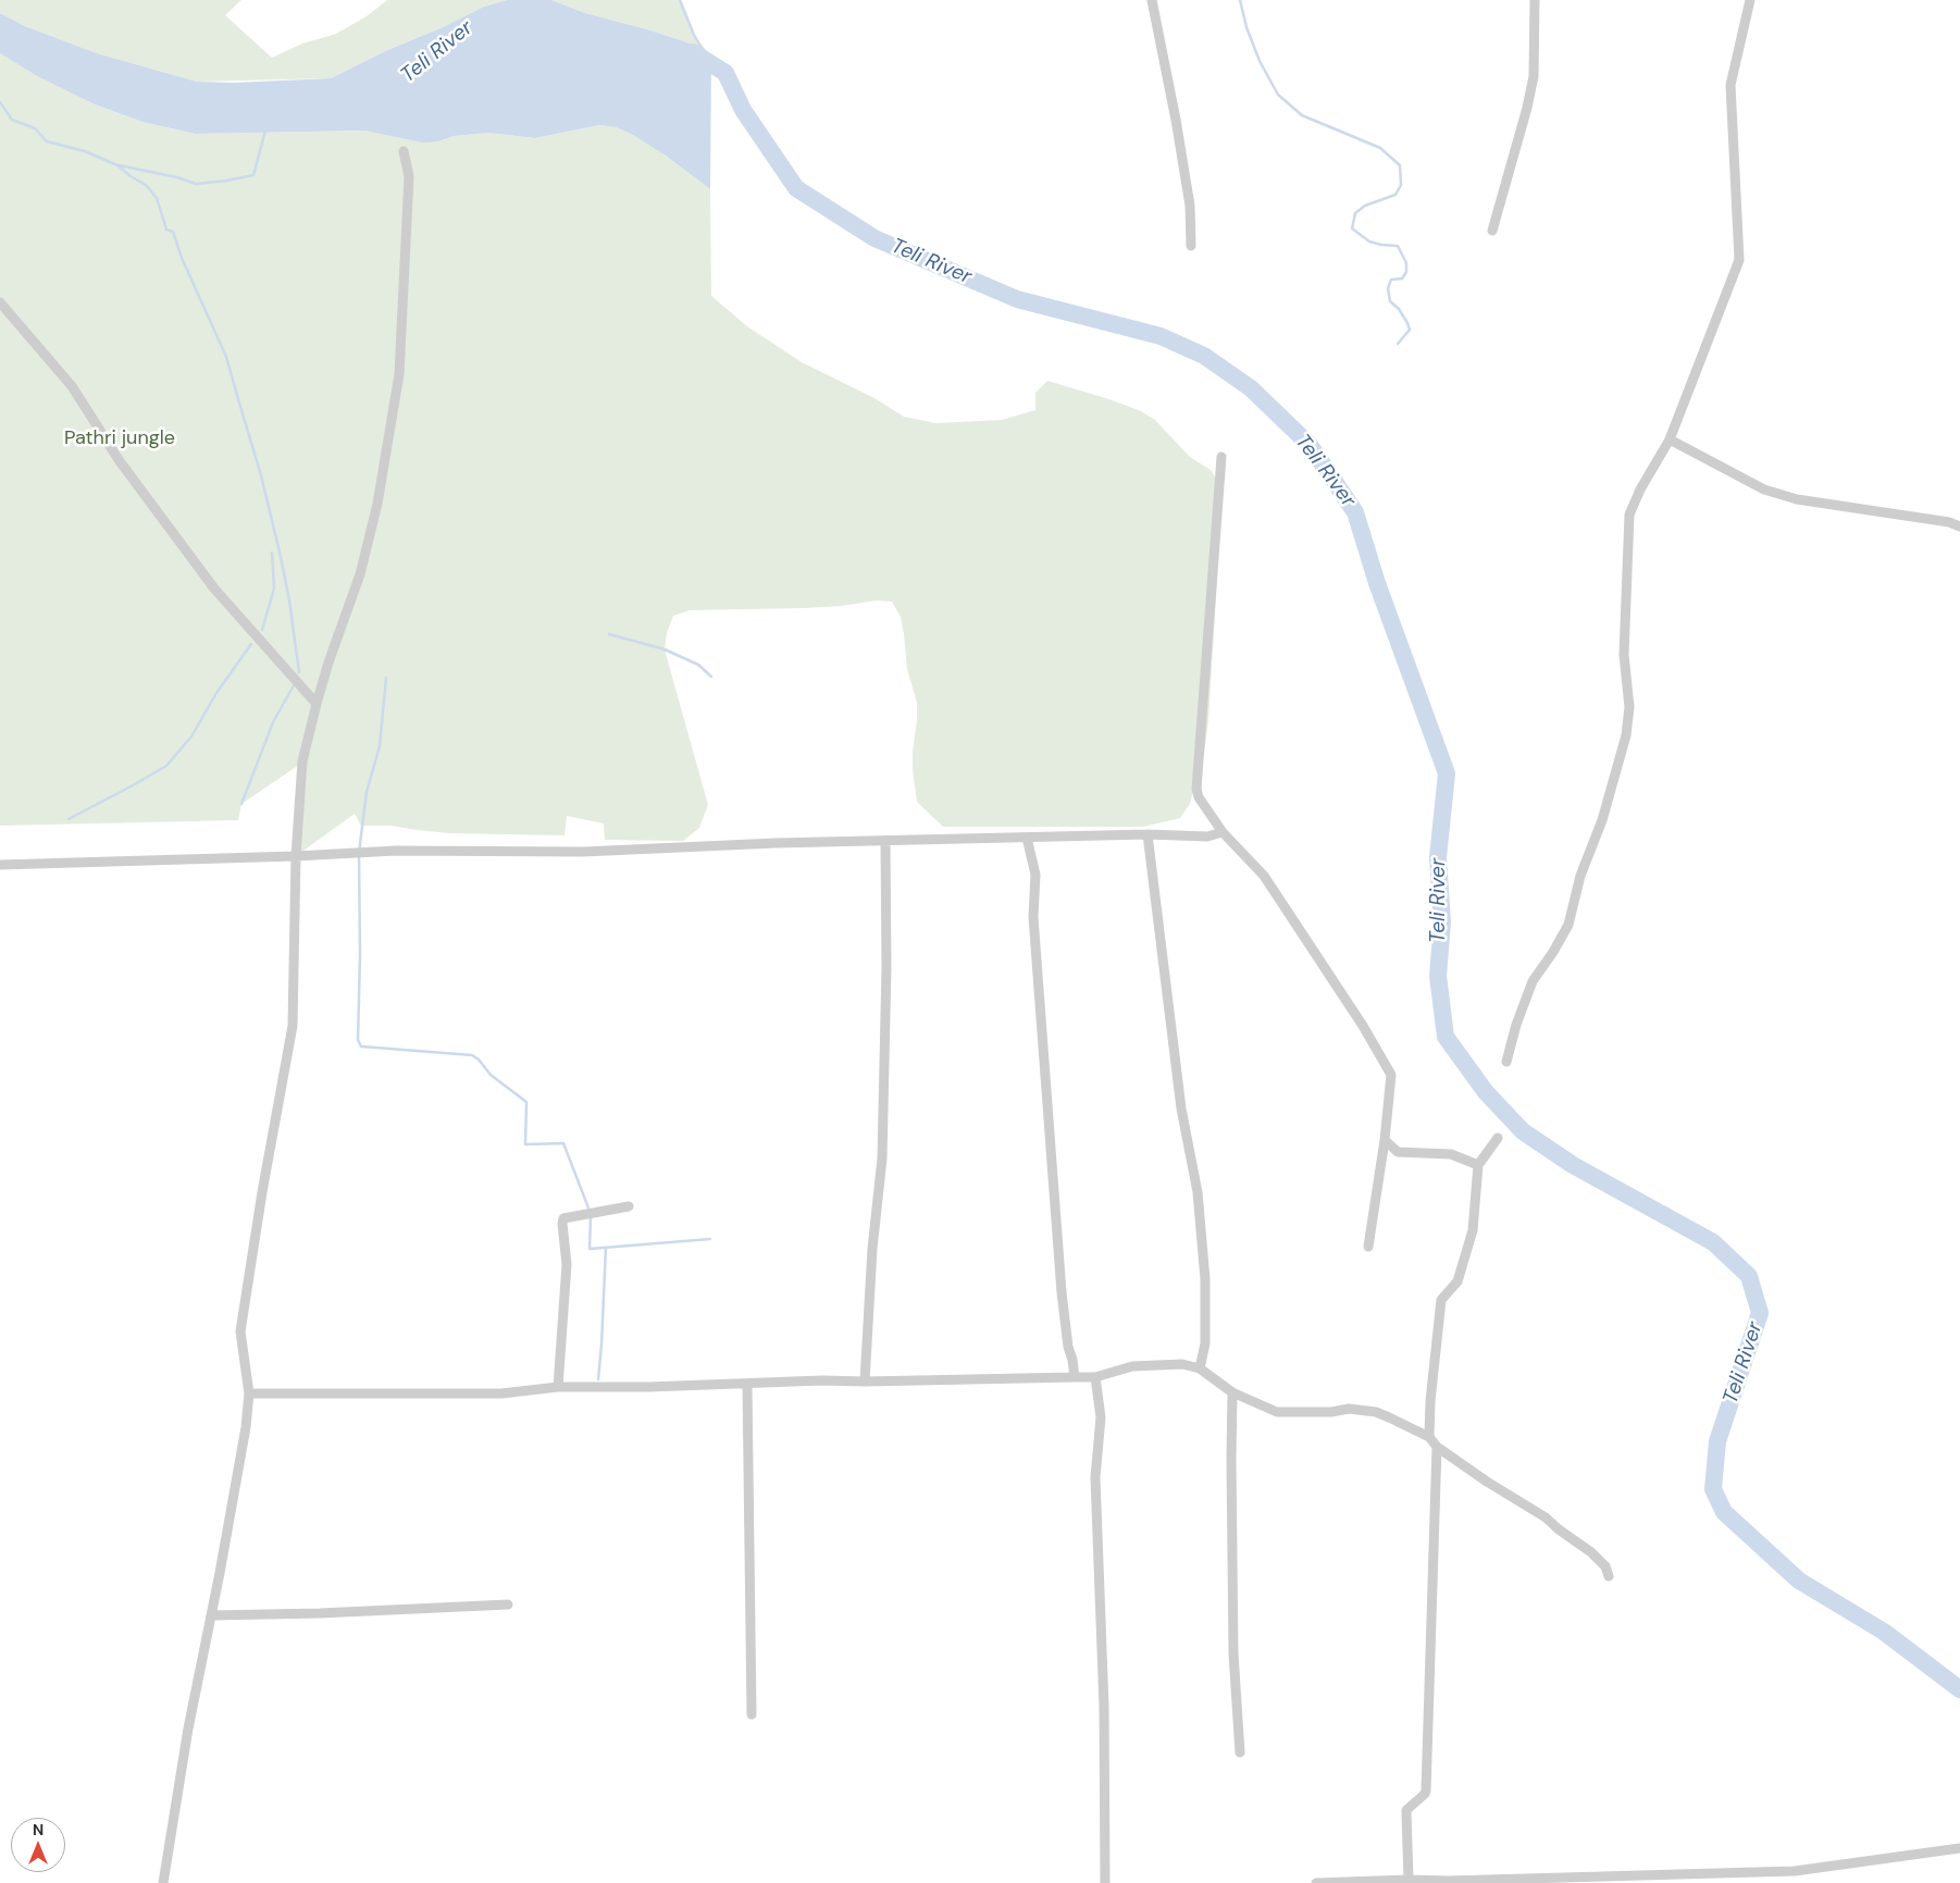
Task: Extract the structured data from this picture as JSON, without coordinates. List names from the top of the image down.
{
  "water": ["Teli River"],
  "parks": ["Pathri jungle"],
  "north": "top"
}
